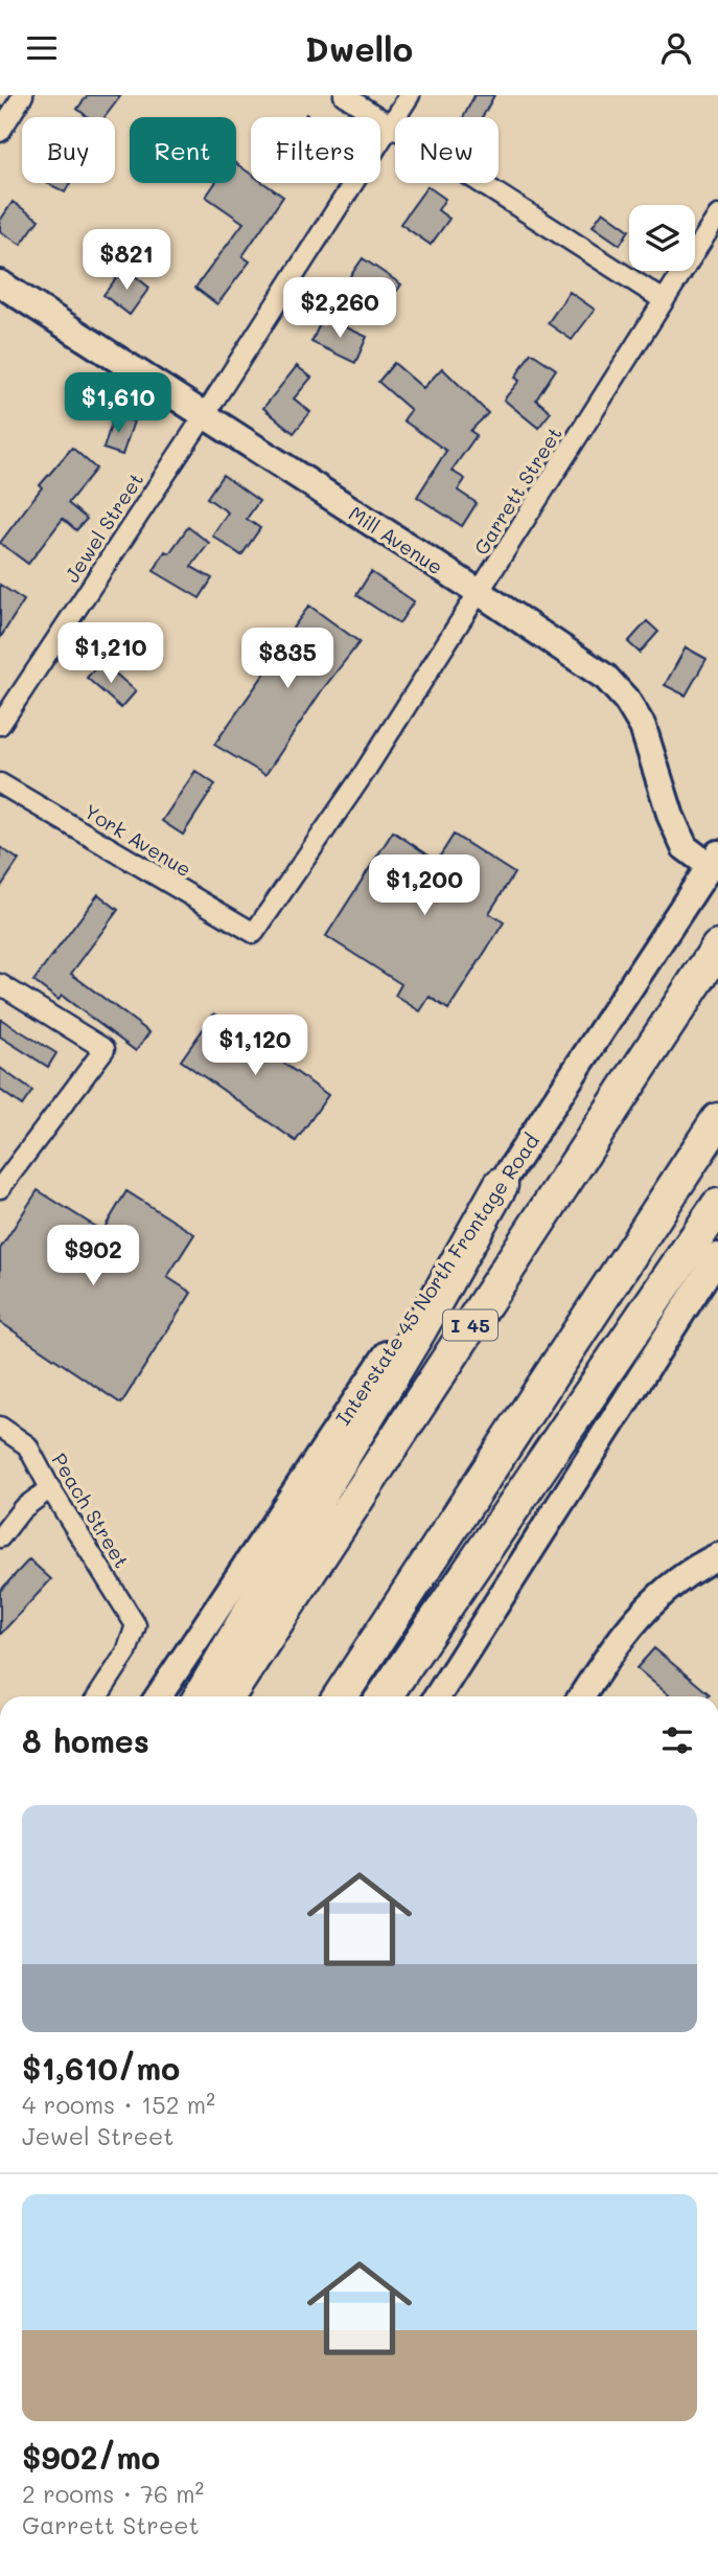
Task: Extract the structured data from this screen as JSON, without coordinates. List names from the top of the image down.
{
  "streets": {
    "highway": ["I 45"],
    "main road": ["Mill Avenue", "Interstate 45 North Frontage Road"],
    "street": [
      "Garrett Street",
      "Jewel Street",
      "York Avenue",
      "Peach Street"
    ]
  },
  "crossings": [
    ["Garrett Street", "Mill Avenue"],
    ["Garrett Street", "York Avenue"],
    ["Jewel Street", "Mill Avenue"],
    ["Mill Avenue", "Interstate 45 North Frontage Road"]
  ],
  "page": {
    "header": "Dwello",
    "chip": [
      "Buy",
      "Rent",
      "Filters",
      "New"
    ],
    "price": [
      "$821",
      "$2,260",
      "$1,610",
      "$1,210",
      "$835",
      "$1,200",
      "$1,120",
      "$902"
    ],
    "heading": "8 homes",
    "list": [
      {
        "name": "$1,610/mo",
        "note": "4 rooms · 152 m² · Jewel Street"
      },
      {
        "name": "$902/mo",
        "note": "2 rooms · 76 m² · Garrett Street"
      }
    ]
  }
}
